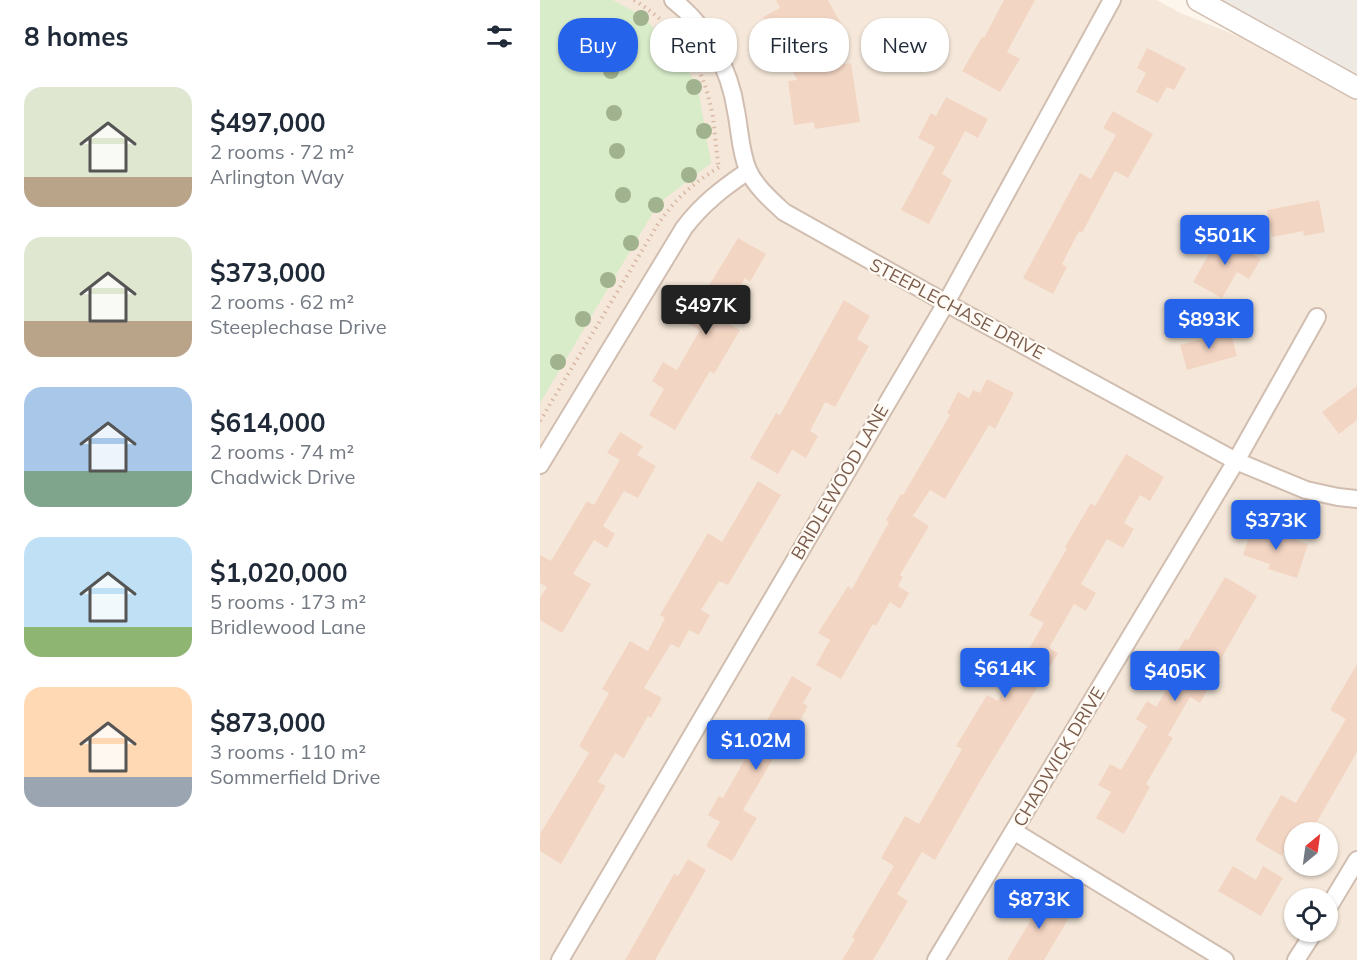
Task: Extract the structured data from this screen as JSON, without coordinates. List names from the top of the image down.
{
  "streets": {
    "street": ["STEEPLECHASE DRIVE", "BRIDLEWOOD LANE", "CHADWICK DRIVE"]
  },
  "crossings": [
    ["STEEPLECHASE DRIVE", "BRIDLEWOOD LANE"],
    ["STEEPLECHASE DRIVE", "CHADWICK DRIVE"]
  ],
  "north": "top right",
  "page": {
    "heading": "8 homes",
    "chip": [
      "Buy",
      "Rent",
      "Filters",
      "New"
    ],
    "list": [
      {
        "name": "$497,000",
        "note": "2 rooms · 72 m² · Arlington Way"
      },
      {
        "name": "$373,000",
        "note": "2 rooms · 62 m² · Steeplechase Drive"
      },
      {
        "name": "$614,000",
        "note": "2 rooms · 74 m² · Chadwick Drive"
      },
      {
        "name": "$1,020,000",
        "note": "5 rooms · 173 m² · Bridlewood Lane"
      },
      {
        "name": "$873,000",
        "note": "3 rooms · 110 m² · Sommerfield Drive"
      }
    ],
    "price": [
      "$501K",
      "$497K",
      "$893K",
      "$373K",
      "$614K",
      "$405K",
      "$1.02M",
      "$873K"
    ]
  }
}
